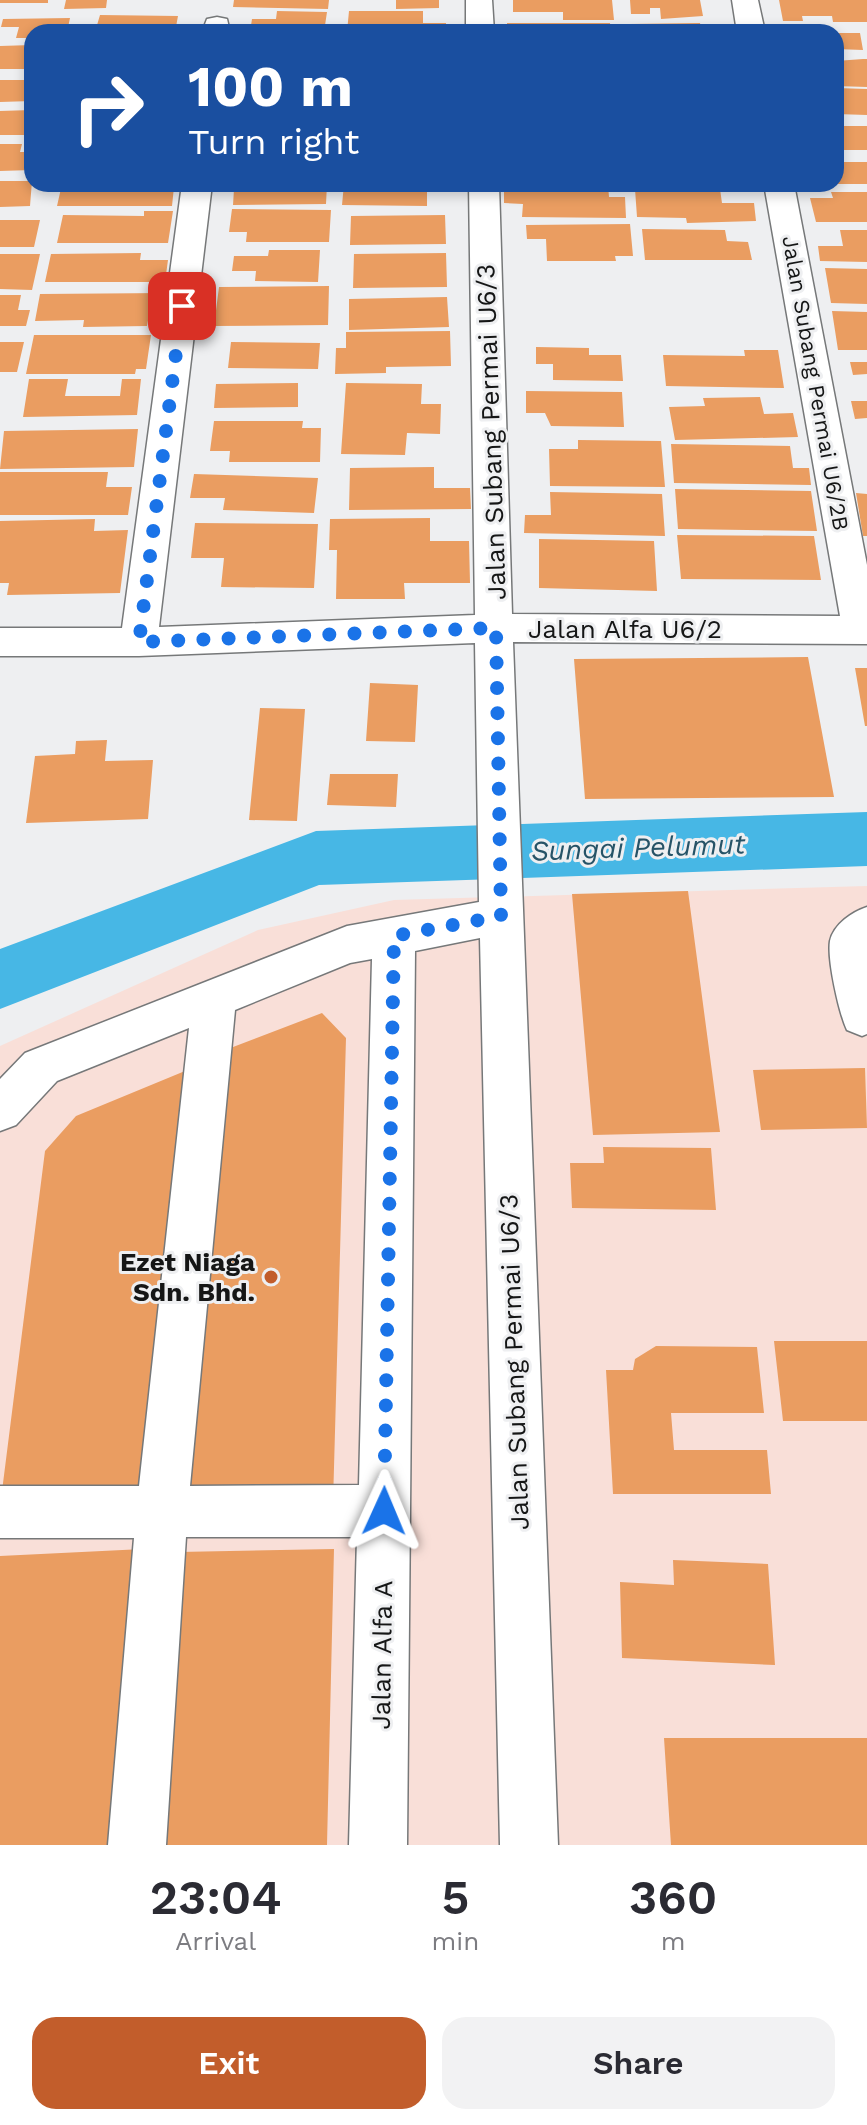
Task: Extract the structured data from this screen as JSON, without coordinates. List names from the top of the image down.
{
  "streets": {
    "street": [
      "Jalan Subang Permai U6/2B",
      "Jalan Subang Permai U6/3",
      "Jalan Alfa U6/2",
      "Jalan Alfa A"
    ]
  },
  "crossings": [
    ["Jalan Subang Permai U6/2B", "Jalan Alfa U6/2"],
    ["Jalan Subang Permai U6/3", "Jalan Alfa U6/2"]
  ],
  "water": ["Sungai Pelumut"],
  "places": ["Ezet Niaga Sdn. Bhd."],
  "page": {
    "turn": ["100 m", "Turn right"],
    "eta": [
      "23:04",
      "Arrival",
      "5",
      "min",
      "360",
      "m"
    ],
    "buttons": ["Exit", "Share"]
  }
}
